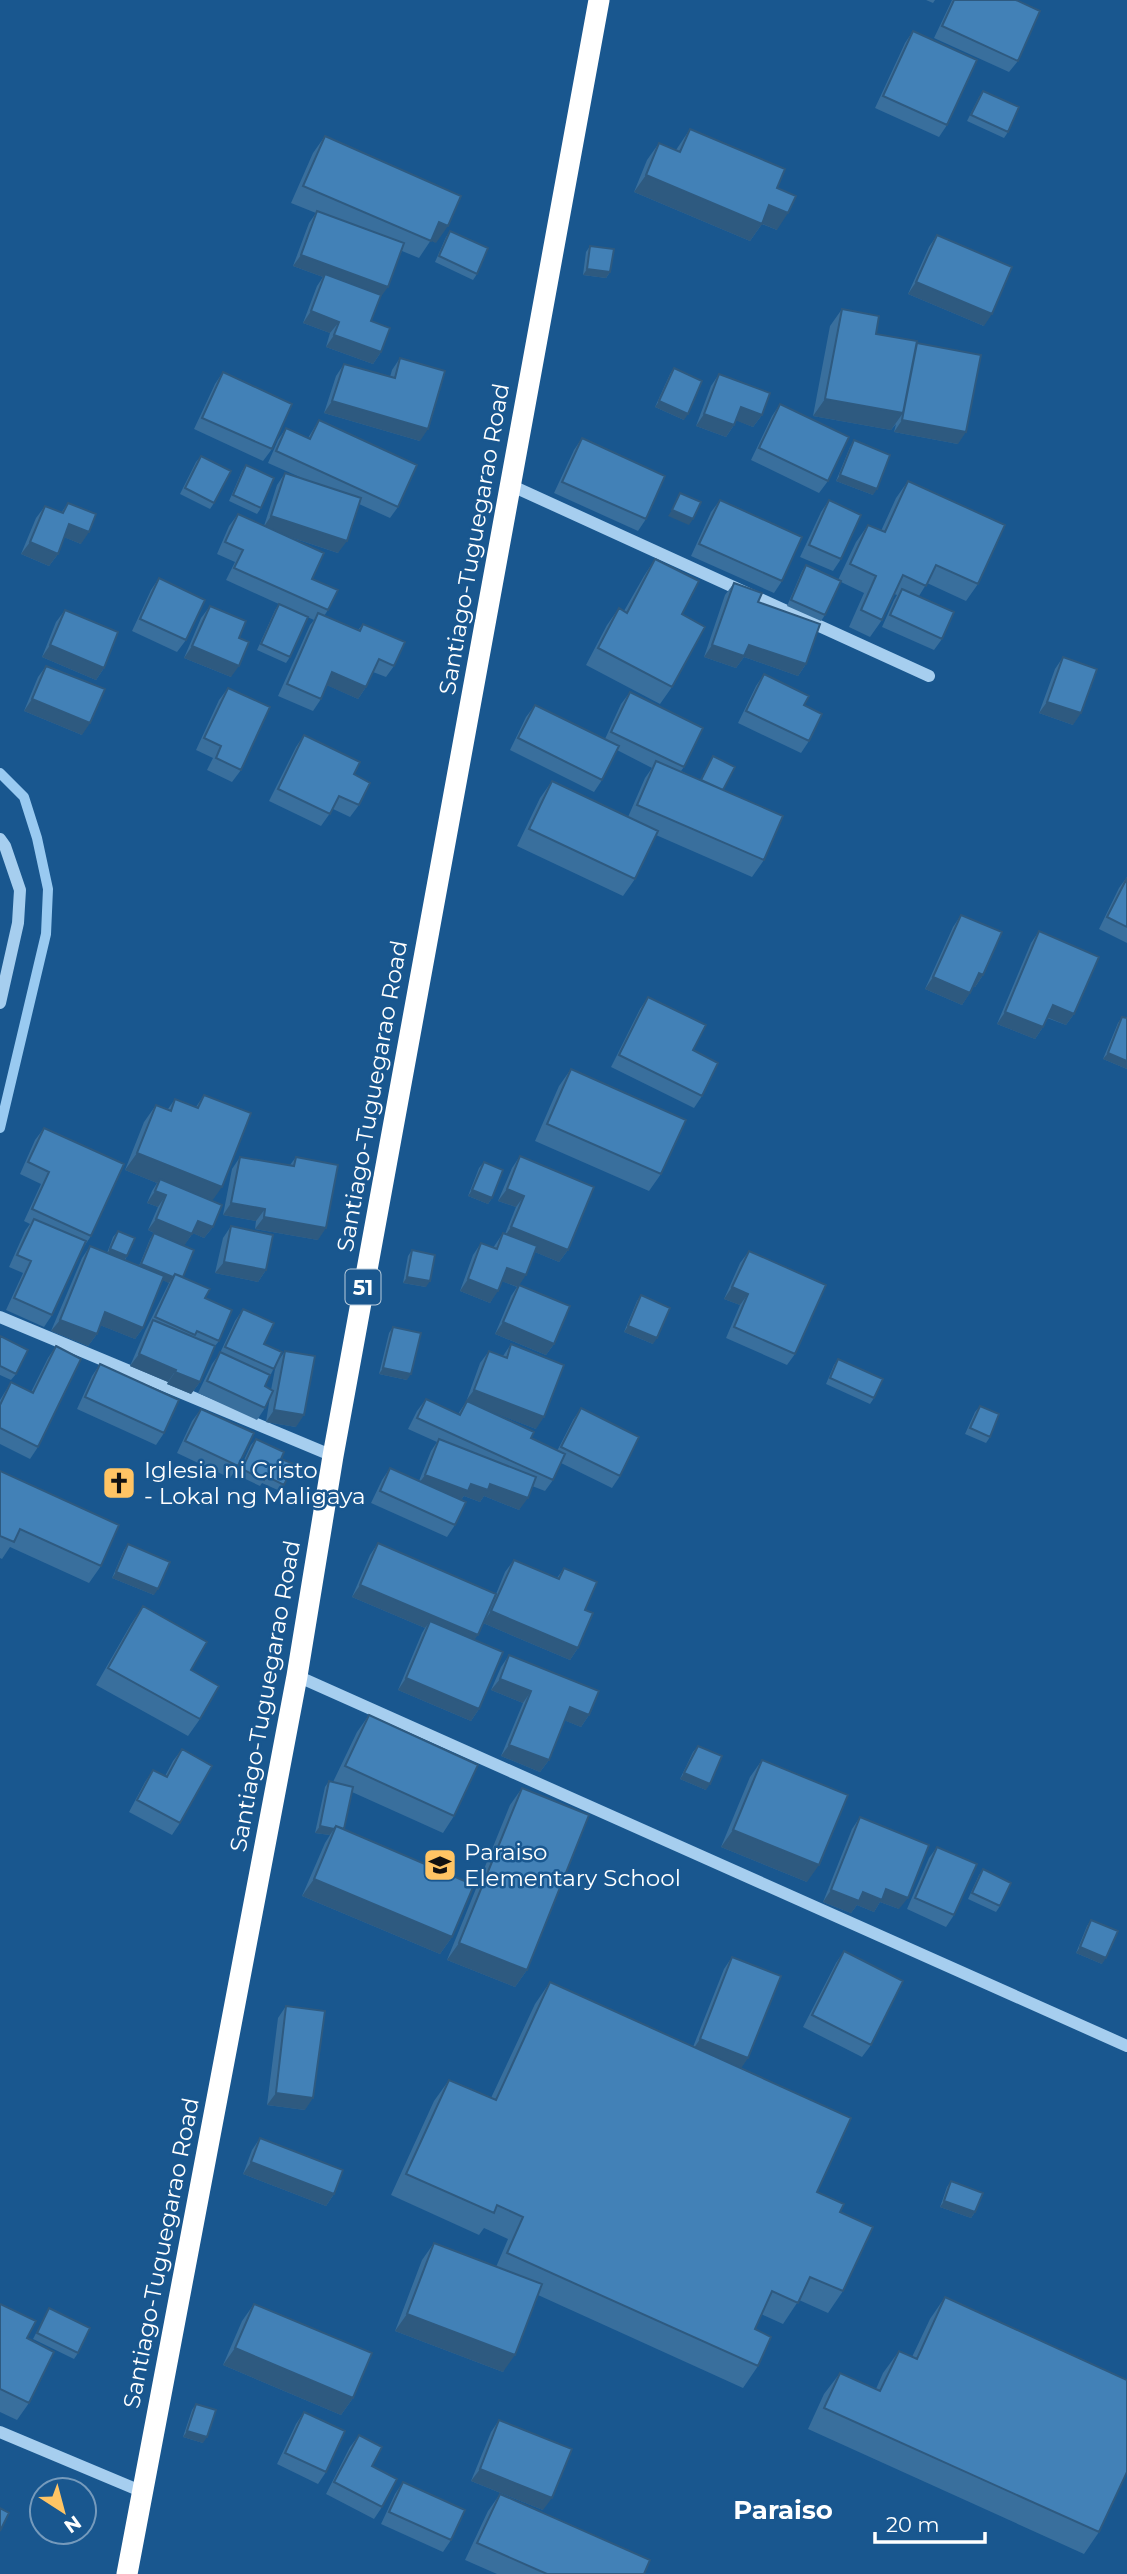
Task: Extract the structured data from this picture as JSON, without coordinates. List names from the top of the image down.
{
  "streets": {
    "highway": ["Santiago-Tuguegarao Road", "51"]
  },
  "districts": ["Paraiso"],
  "places": {
    "church": ["Iglesia ni Cristo - Lokal ng Maligaya"],
    "school or university": ["Paraiso Elementary School"]
  },
  "scale_bar": "20 m",
  "north": "bottom right"
}
